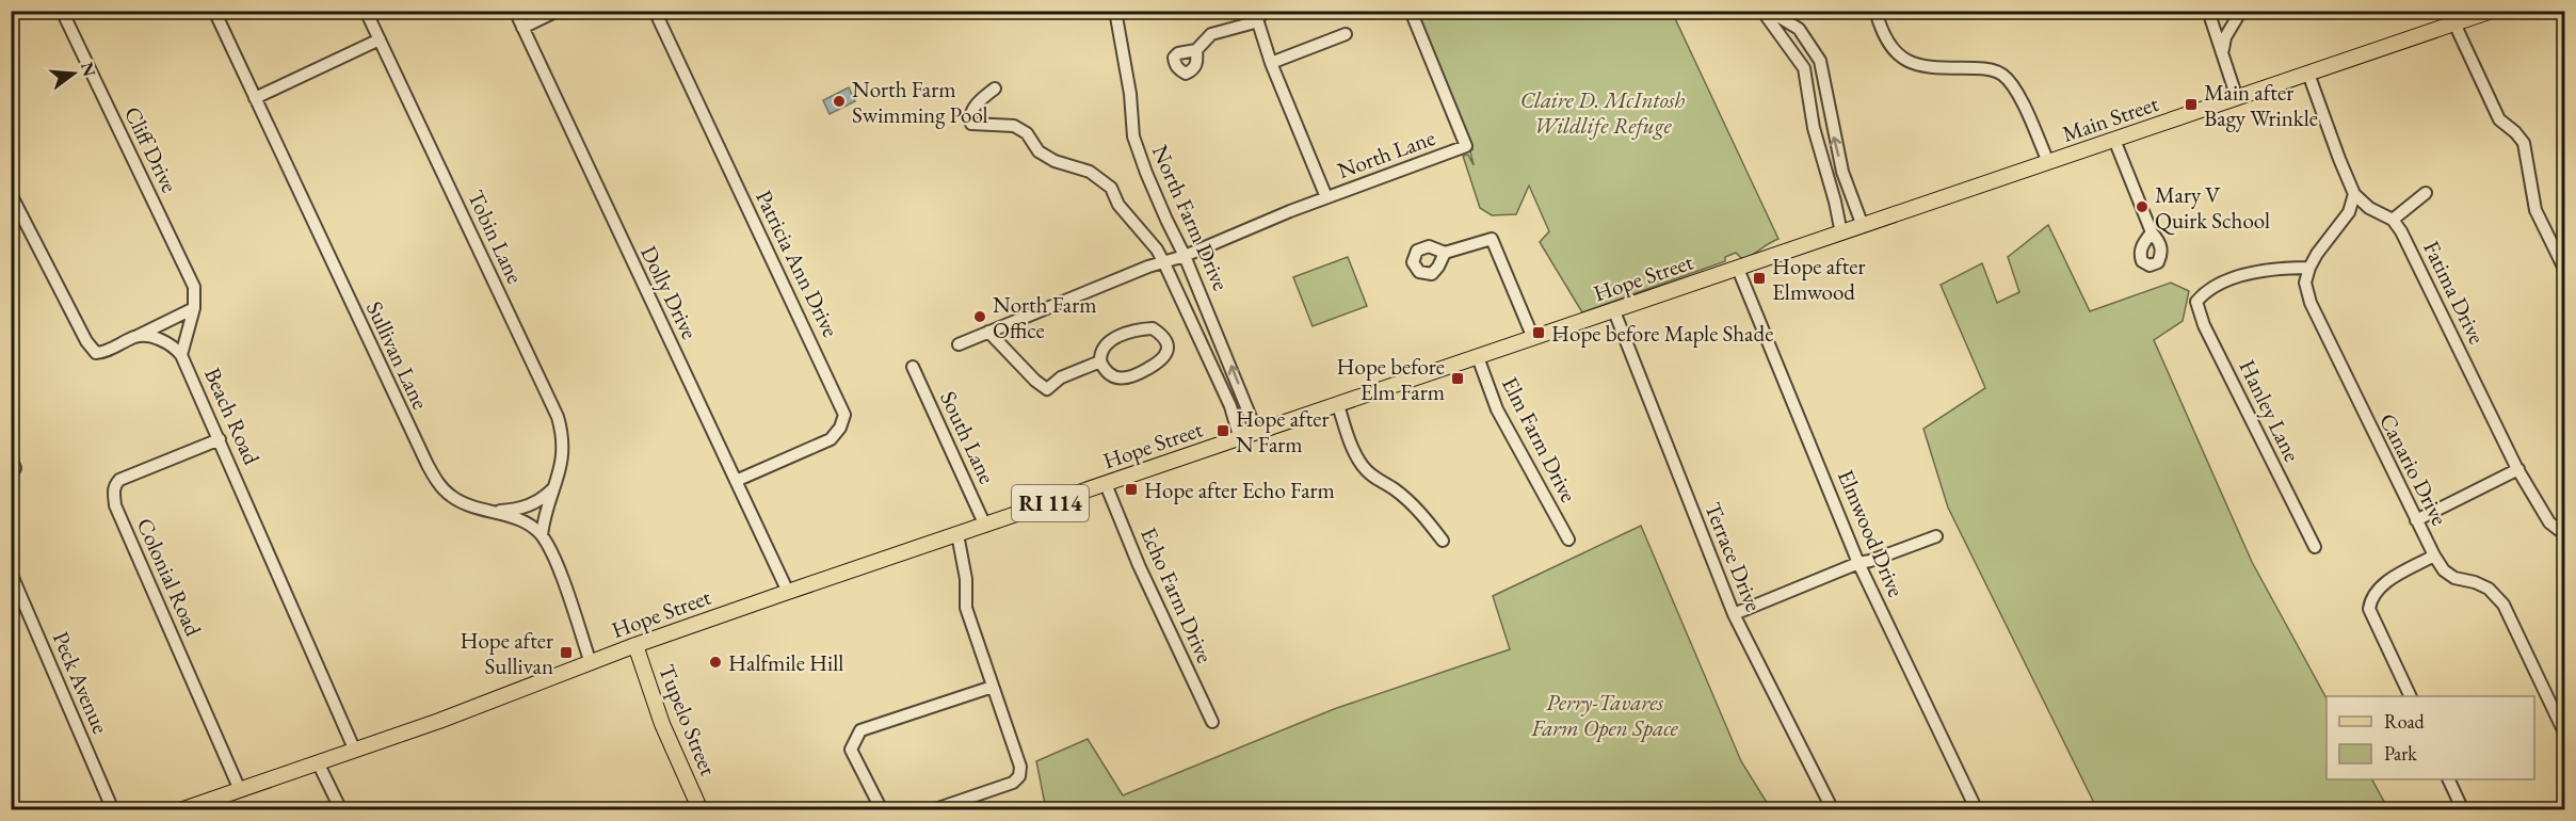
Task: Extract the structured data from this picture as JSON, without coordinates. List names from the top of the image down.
{
  "streets": {
    "main road": [
      "Main Street",
      "Hope Street",
      "RI 114",
      "Tupelo Street"
    ],
    "street": [
      "Cliff Drive",
      "North Lane",
      "North Farm Drive",
      "Tobin Lane",
      "Patricia Ann Drive",
      "Dolly Drive",
      "Fatima Drive",
      "Sullivan Lane",
      "Hanley Lane",
      "Beach Road",
      "South Lane",
      "Elm Farm Drive",
      "Canario Drive",
      "Elmwood Drive",
      "Terrace Drive",
      "Colonial Road",
      "Echo Farm Drive",
      "Peck Avenue"
    ]
  },
  "crossings": [
    ["Main Street", "Hope Street"],
    ["Cliff Drive", "Beach Road"],
    ["North Lane", "North Farm Drive"],
    ["North Farm Drive", "Hope Street"],
    ["Tobin Lane", "Sullivan Lane"],
    ["Patricia Ann Drive", "Dolly Drive"],
    ["Hope Street", "Dolly Drive"],
    ["Hope Street", "Beach Road"],
    ["Hope Street", "South Lane"],
    ["Hope Street", "Elm Farm Drive"],
    ["Hope Street", "Elmwood Drive"],
    ["Hope Street", "Terrace Drive"],
    ["Hope Street", "Colonial Road"],
    ["Hope Street", "Echo Farm Drive"],
    ["Hope Street", "Tupelo Street"],
    ["Hanley Lane", "Canario Drive"],
    ["Beach Road", "Colonial Road"]
  ],
  "parks": ["Claire D. McIntosh Wildlife Refuge", "Perry-Tavares Farm Open Space"],
  "places": {
    "other": [
      "North Farm Swimming Pool",
      "Mary V Quirk School",
      "North Farm Office",
      "Halfmile Hill"
    ],
    "transit": [
      "Main after Bagy Wrinkle",
      "Hope after Elmwood",
      "Hope before Maple Shade",
      "Hope before Elm Farm",
      "Hope after N Farm",
      "Hope after Echo Farm",
      "Hope after Sullivan"
    ]
  },
  "legend": ["Road", "Park"],
  "north": "right"
}
